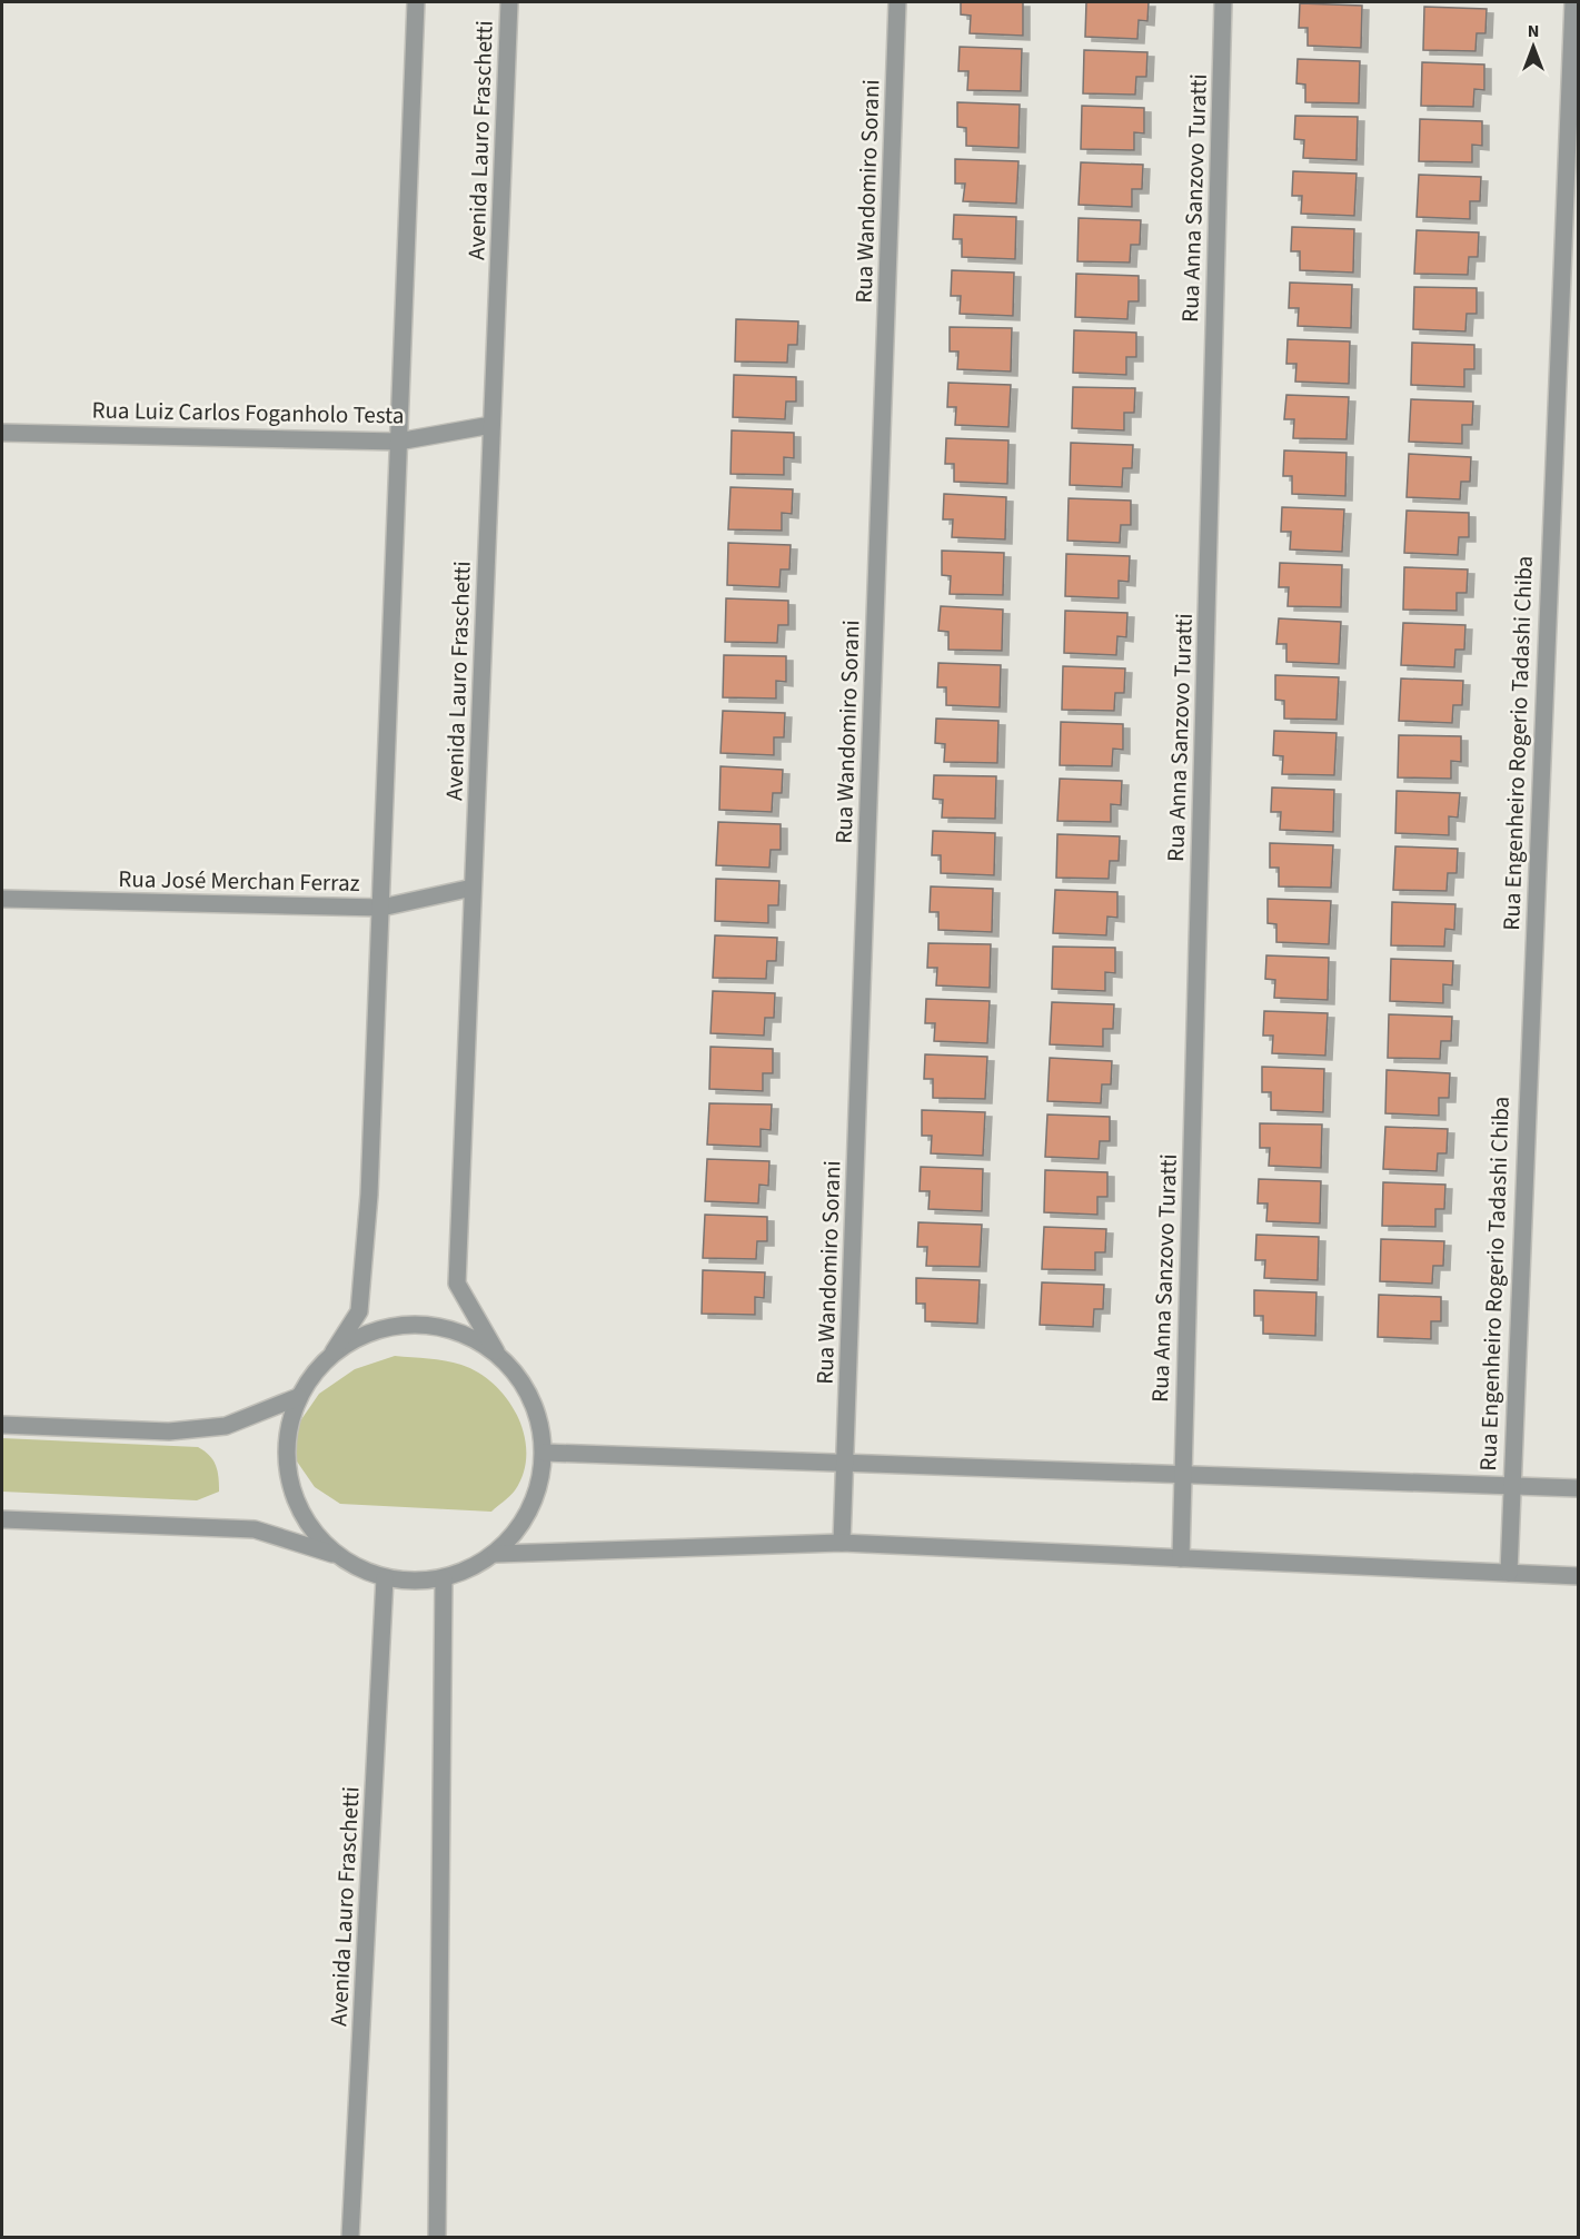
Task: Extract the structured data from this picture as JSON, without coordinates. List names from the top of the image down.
{
  "streets": {
    "street": [
      "Avenida Lauro Fraschetti",
      "Rua Wandomiro Sorani",
      "Rua Anna Sanzovo Turatti",
      "Rua Luiz Carlos Foganholo Testa",
      "Rua Engenheiro Rogerio Tadashi Chiba",
      "Rua José Merchan Ferraz"
    ]
  },
  "crossings": [
    ["Avenida Lauro Fraschetti", "Rua Luiz Carlos Foganholo Testa"],
    ["Avenida Lauro Fraschetti", "Rua José Merchan Ferraz"]
  ],
  "north": "top"
}
